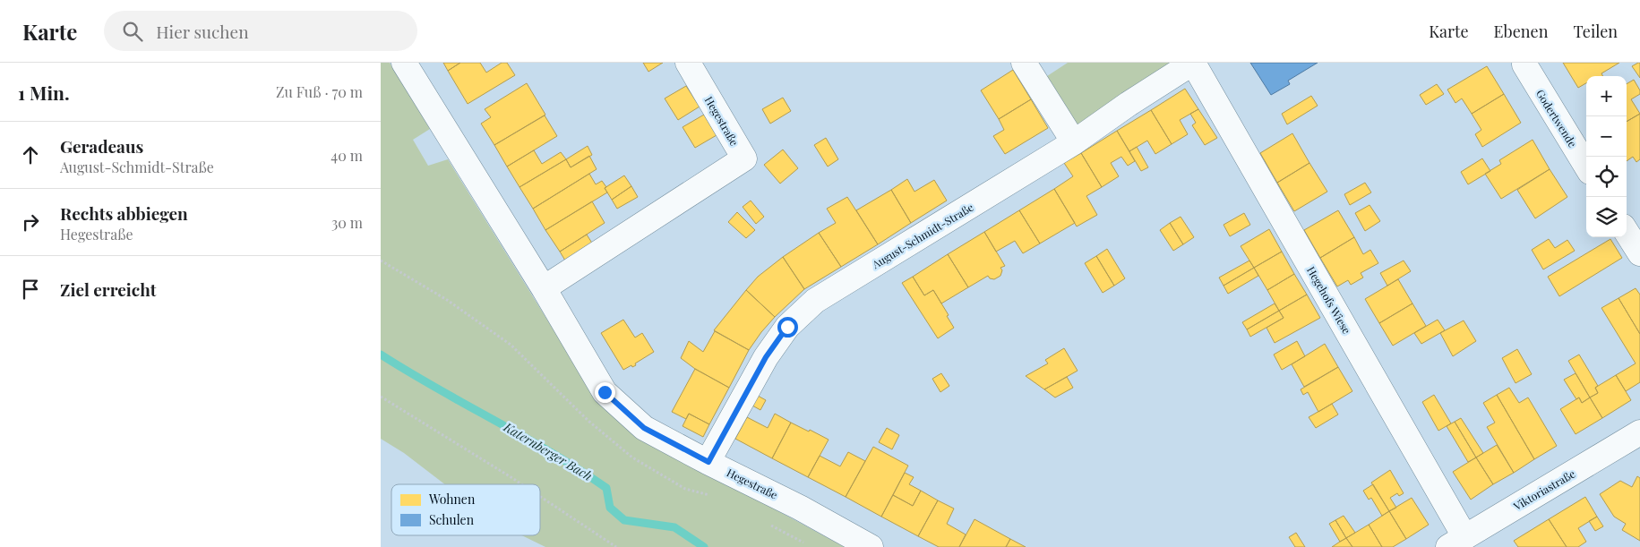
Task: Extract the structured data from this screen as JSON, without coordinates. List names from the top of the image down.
{
  "streets": {
    "street": [
      "Godertwende",
      "Hegestraße",
      "August-Schmidt-Straße",
      "Hegehofs Wiese",
      "Viktoriastraße"
    ]
  },
  "crossings": [
    ["Hegestraße", "August-Schmidt-Straße"],
    ["August-Schmidt-Straße", "Hegehofs Wiese"],
    ["Hegehofs Wiese", "Viktoriastraße"]
  ],
  "water": ["Katernberger Bach"],
  "legend": ["Wohnen", "Schulen"],
  "page": {
    "header": "Karte",
    "search": "Hier suchen",
    "nav": ["Karte", "Ebenen", "Teilen"],
    "heading": ["1 Min.", "Zu Fuß · 70 m"],
    "map_buttons": ["+", "−"],
    "list": [
      ["Geradeaus", "August-Schmidt-Straße", "40 m"],
      ["Rechts abbiegen", "Hegestraße", "30 m"],
      "Ziel erreicht"
    ]
  }
}
